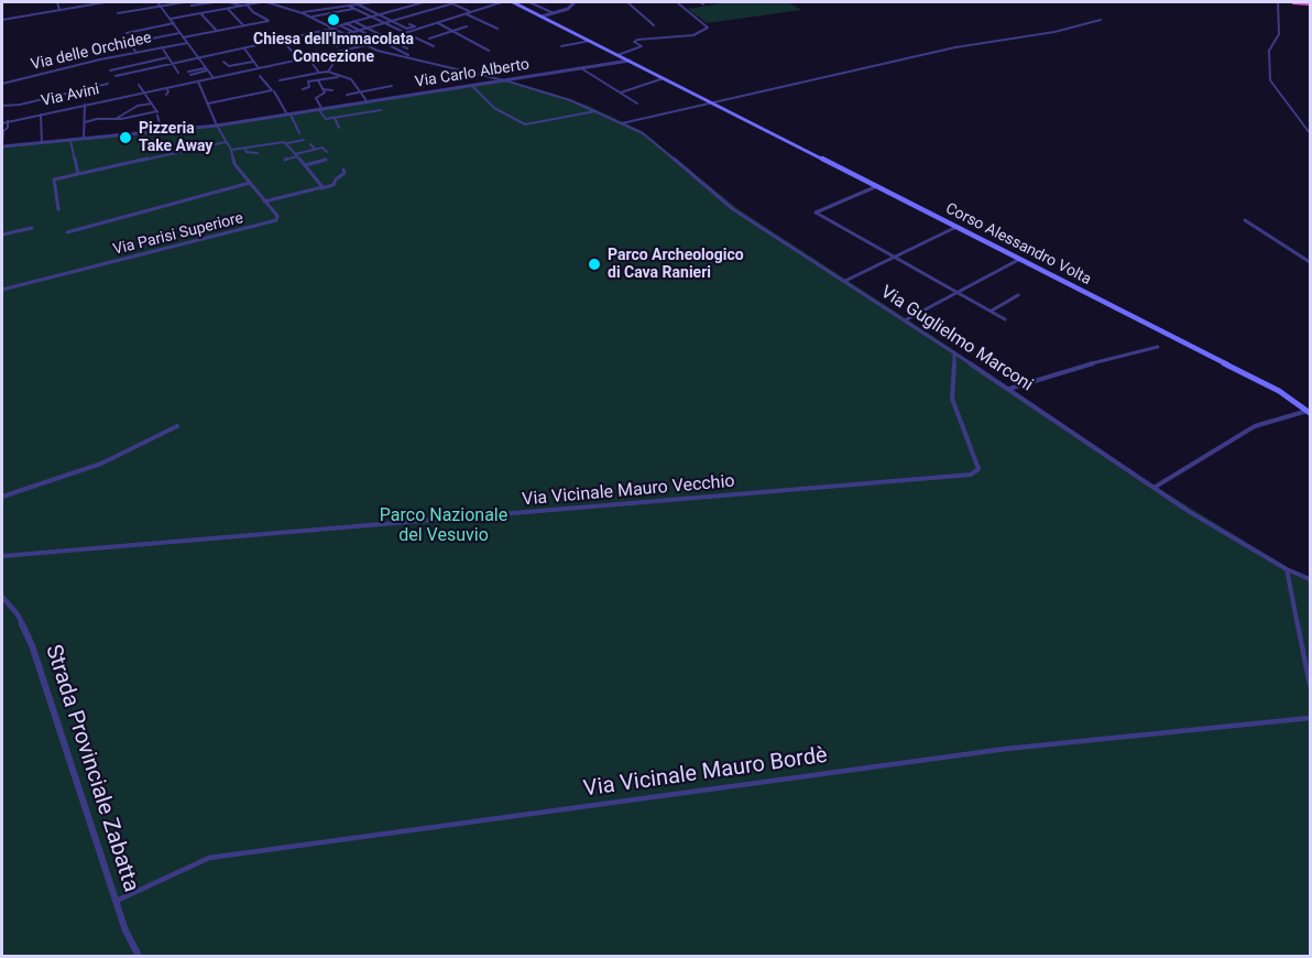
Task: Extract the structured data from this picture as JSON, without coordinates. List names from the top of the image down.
{
  "streets": {
    "main road": ["Corso Alessandro Volta"],
    "street": [
      "Via delle Orchidee",
      "Via Carlo Alberto",
      "Via Avini",
      "Via Parisi Superiore",
      "Via Guglielmo Marconi",
      "Via Vicinale Mauro Vecchio",
      "Strada Provinciale Zabatta",
      "Via Vicinale Mauro Bordè"
    ]
  },
  "crossings": [
    ["Via Carlo Alberto", "Via Parisi Superiore"],
    ["Via Carlo Alberto", "Corso Alessandro Volta"],
    ["Via Carlo Alberto", "Via Guglielmo Marconi"],
    ["Via Avini", "Via Parisi Superiore"],
    ["Via Avini", "Via Guglielmo Marconi"],
    ["Via Guglielmo Marconi", "Via Vicinale Mauro Vecchio"],
    ["Strada Provinciale Zabatta", "Via Vicinale Mauro Bordè"]
  ],
  "parks": ["Parco Nazionale del Vesuvio"],
  "places": ["Chiesa dell'Immacolata Concezione", "Pizzeria Take Away", "Parco Archeologico di Cava Ranieri"]
}
